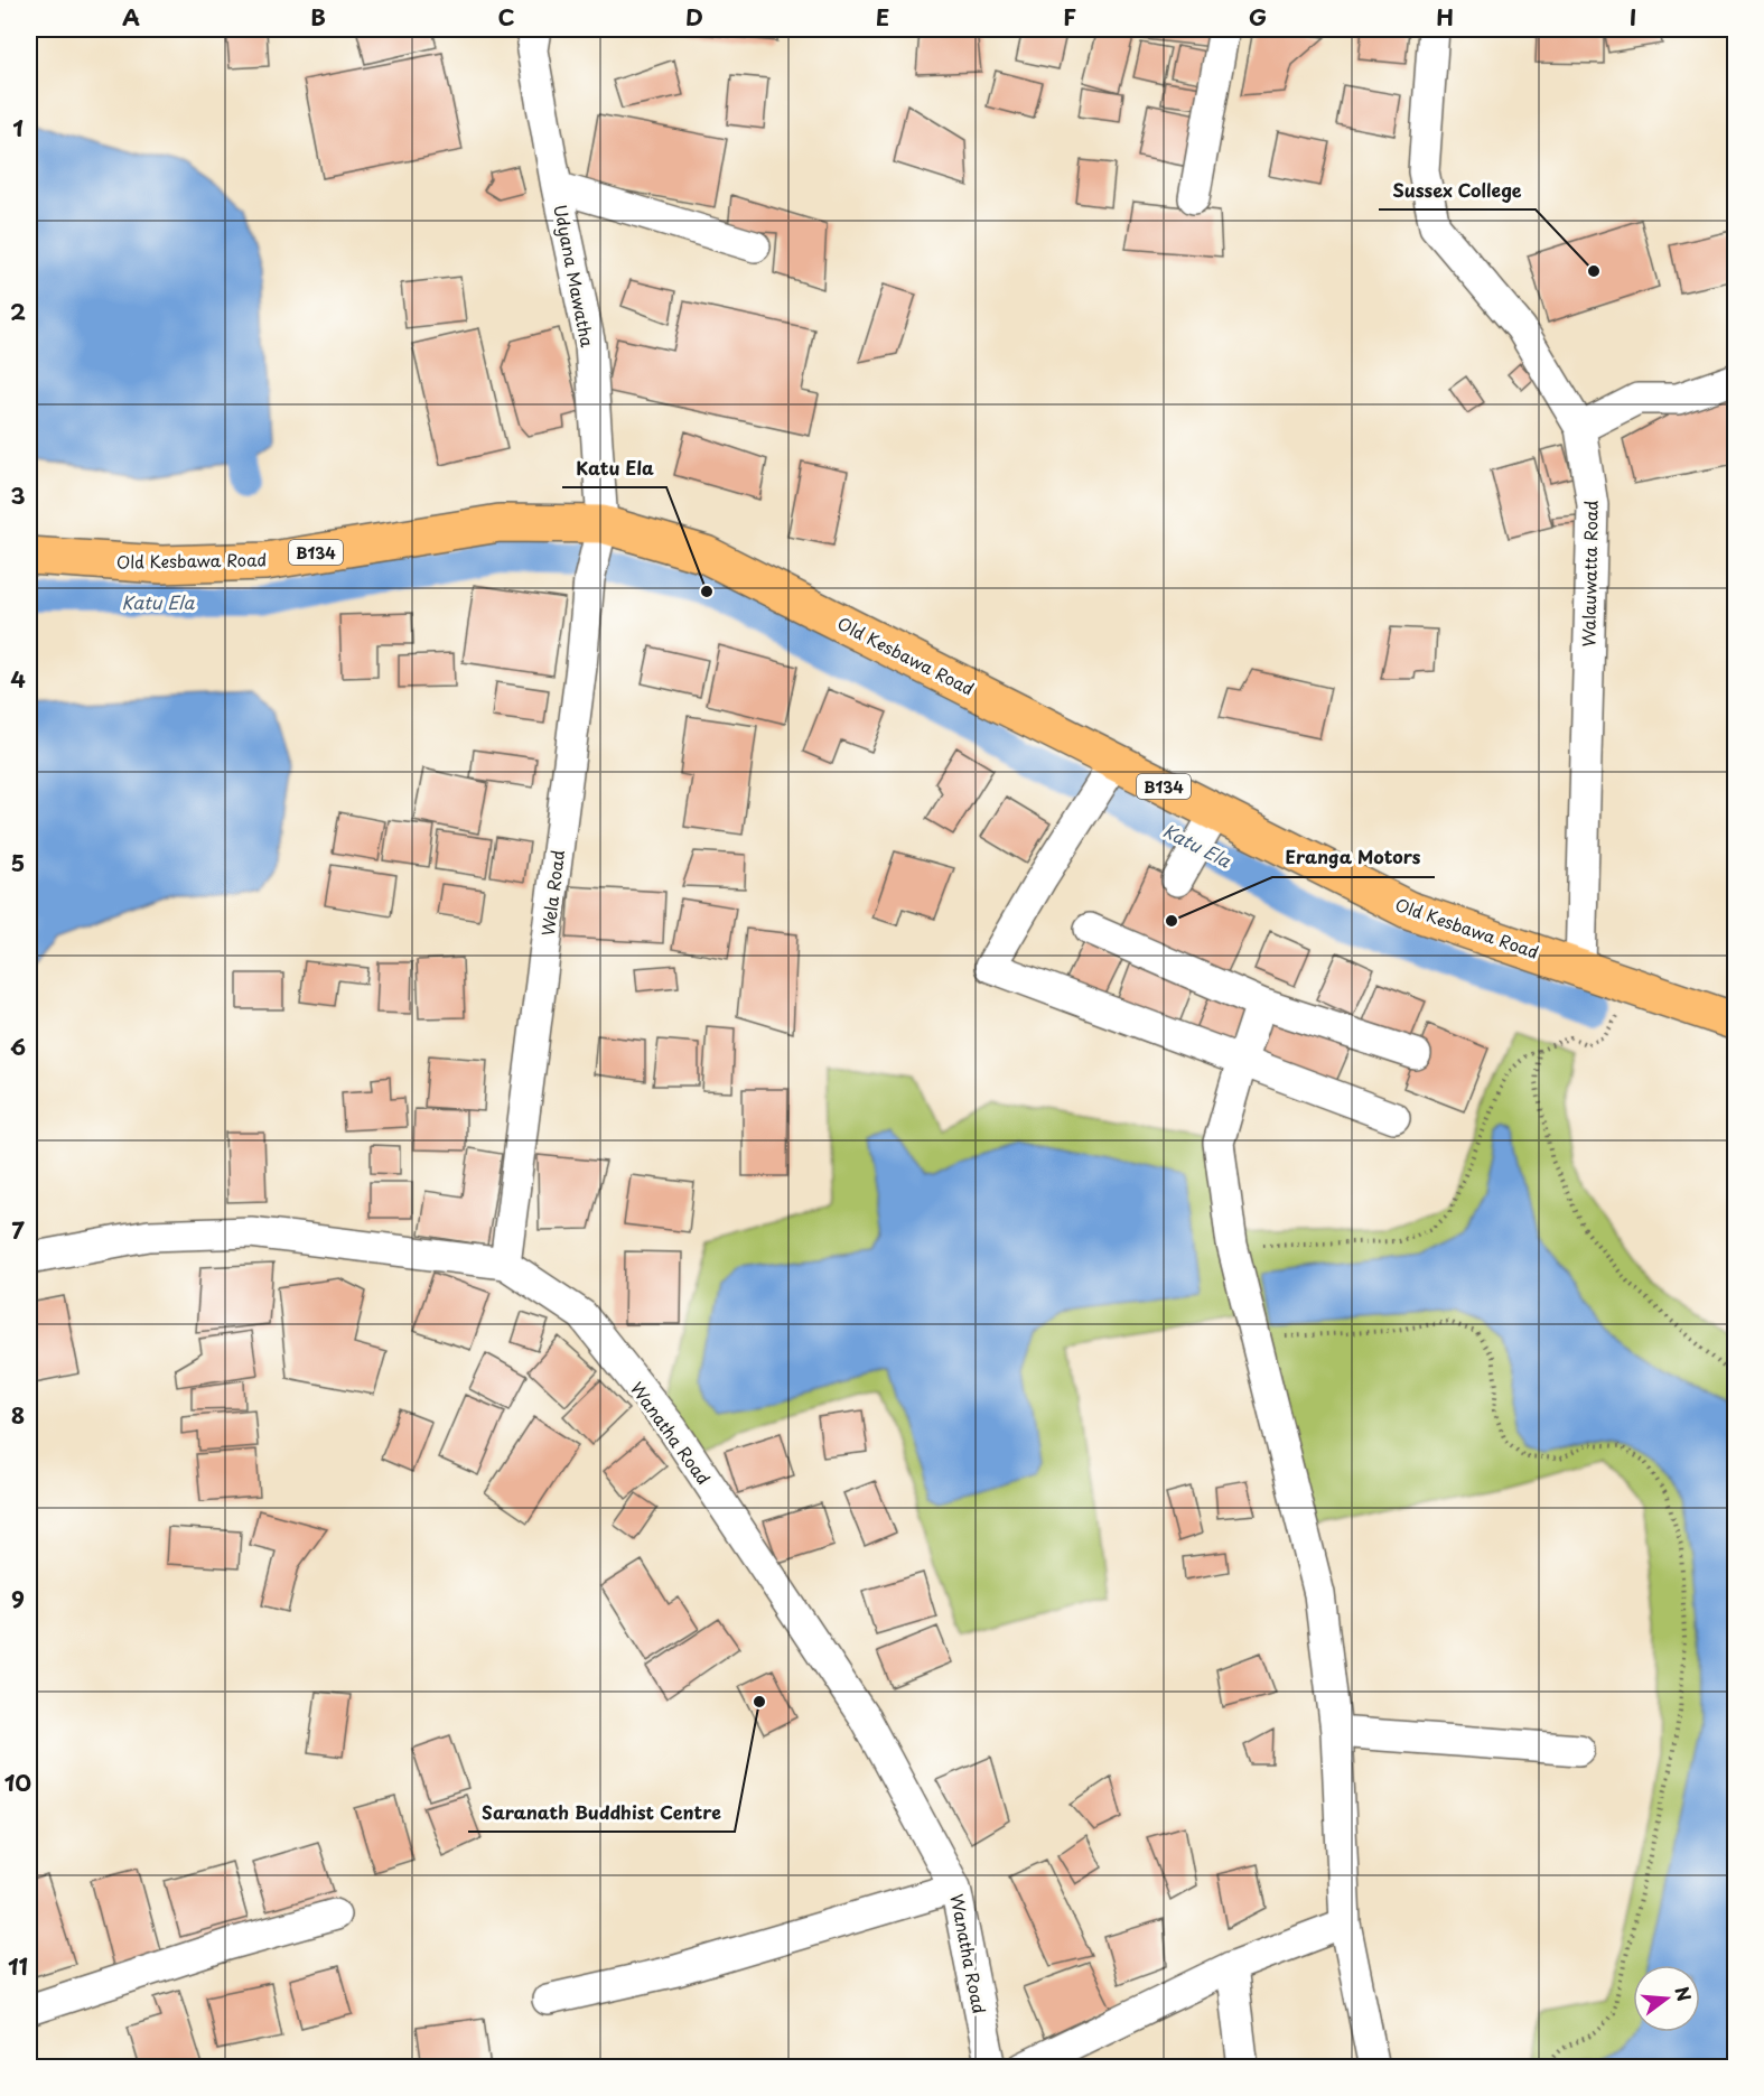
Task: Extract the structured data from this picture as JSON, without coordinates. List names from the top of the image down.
{
  "streets": {
    "main road": ["B134", "Old Kesbawa Road"],
    "street": [
      "Udyana Mawatha",
      "Walauwatta Road",
      "Wela Road",
      "Wanatha Road"
    ]
  },
  "crossings": [
    ["Udyana Mawatha", "Old Kesbawa Road"],
    ["Udyana Mawatha", "Wela Road"],
    ["Old Kesbawa Road", "Walauwatta Road"],
    ["Old Kesbawa Road", "Wela Road"],
    ["Wela Road", "Wanatha Road"]
  ],
  "water": ["Katu Ela"],
  "places": [
    "Sussex College",
    "Katu Ela",
    "Eranga Motors",
    "Saranath Buddhist Centre"
  ],
  "north": "right",
  "grid": {
    "columns": [
      "A",
      "B",
      "C",
      "D",
      "E",
      "F",
      "G",
      "H",
      "I"
    ],
    "rows": [
      "1",
      "2",
      "3",
      "4",
      "5",
      "6",
      "7",
      "8",
      "9",
      "10",
      "11"
    ]
  }
}
